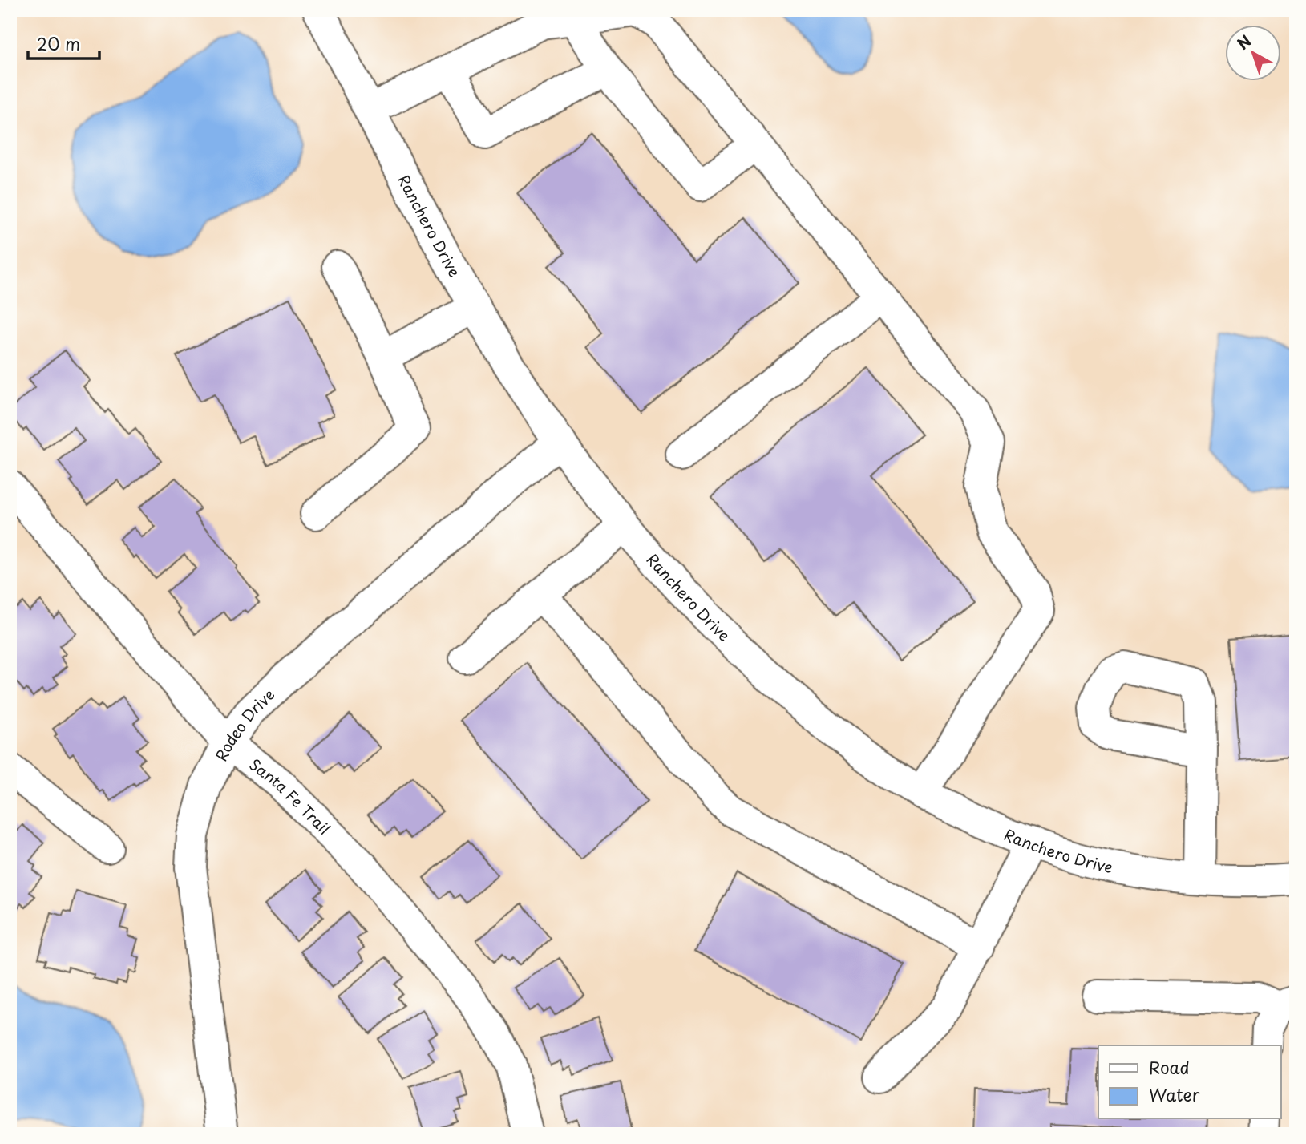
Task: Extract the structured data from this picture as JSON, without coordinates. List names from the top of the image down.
{
  "streets": {
    "street": ["Ranchero Drive", "Rodeo Drive", "Santa Fe Trail"]
  },
  "crossings": [
    ["Ranchero Drive", "Rodeo Drive"],
    ["Rodeo Drive", "Santa Fe Trail"]
  ],
  "legend": ["Road", "Water"],
  "scale_bar": "20 m",
  "north": "top left"
}
